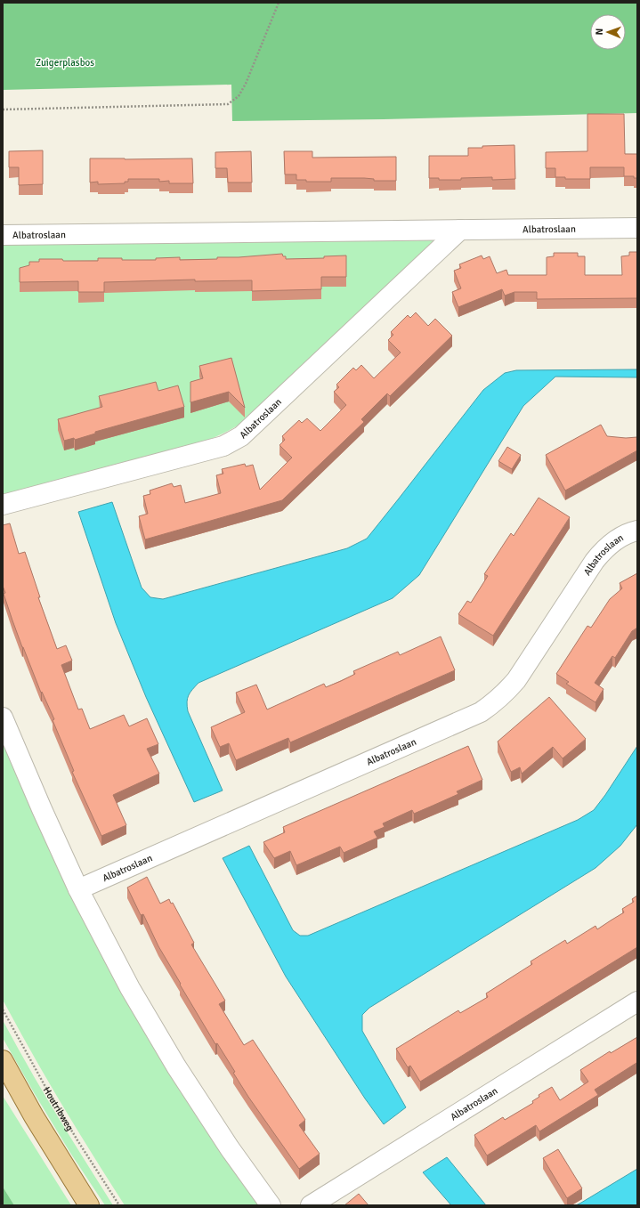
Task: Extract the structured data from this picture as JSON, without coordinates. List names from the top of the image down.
{
  "streets": {
    "street": ["Albatroslaan"],
    "path": ["Houtribweg"]
  },
  "parks": ["Zuigerplasbos"],
  "north": "left"
}
